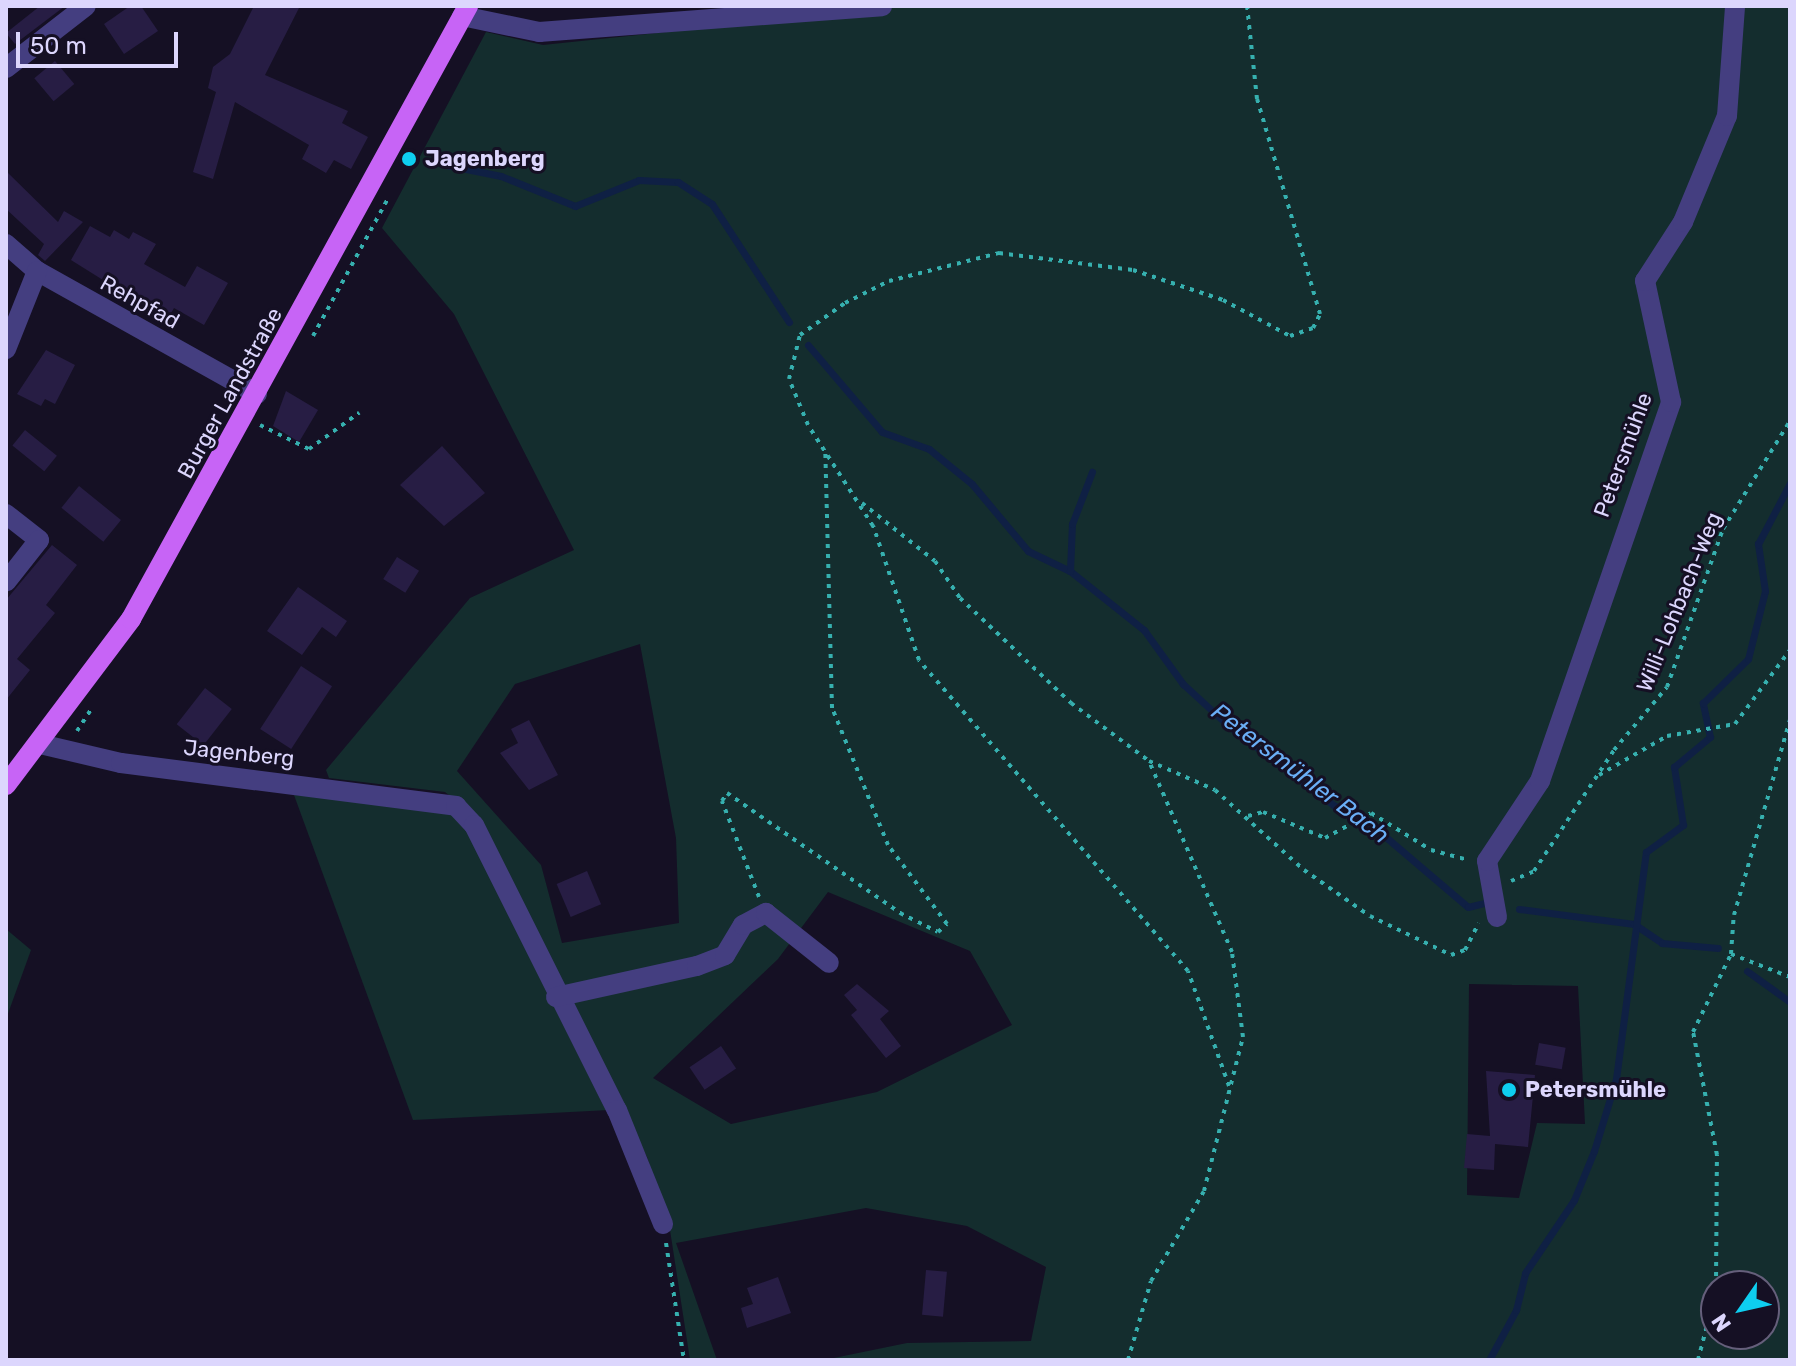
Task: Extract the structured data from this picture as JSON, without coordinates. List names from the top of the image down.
{
  "streets": {
    "main road": ["Burger Landstraße"],
    "street": ["Rehpfad", "Petersmühle", "Jagenberg"],
    "path": ["Willi-Lohbach-Weg"]
  },
  "crossings": [
    ["Rehpfad", "Burger Landstraße"],
    ["Burger Landstraße", "Jagenberg"]
  ],
  "water": ["Petersmühler Bach"],
  "places": ["Jagenberg", "Petersmühle"],
  "scale_bar": "50 m",
  "north": "bottom left"
}
